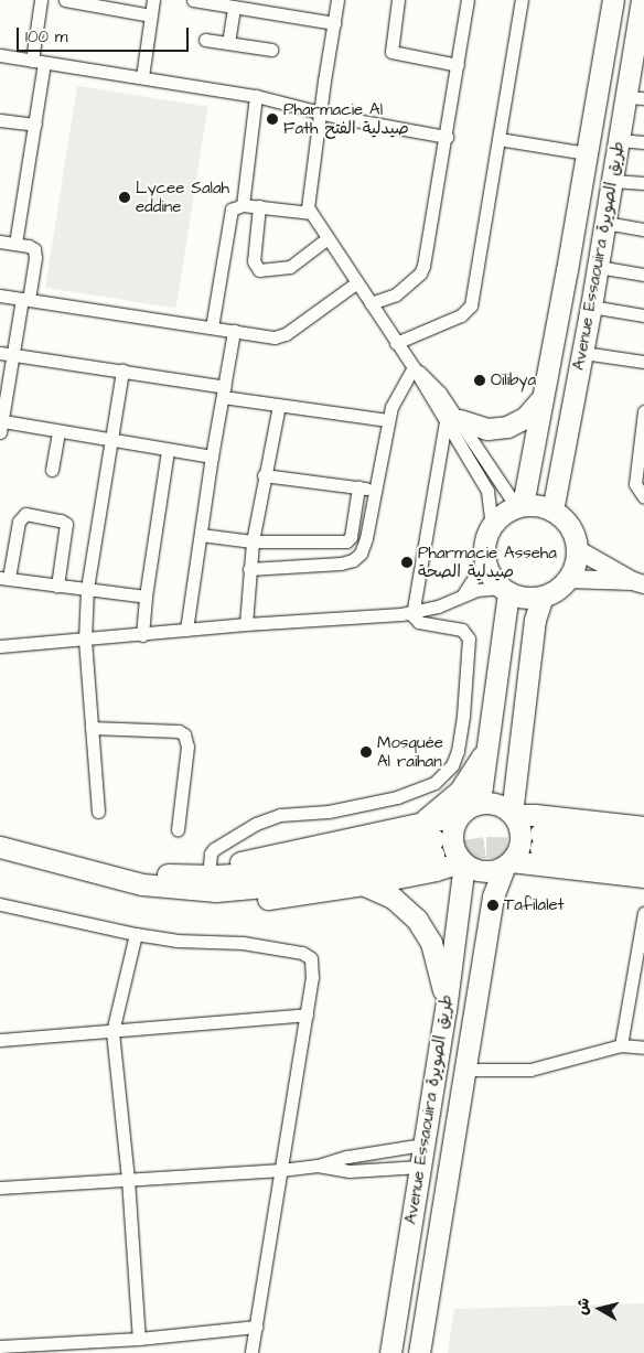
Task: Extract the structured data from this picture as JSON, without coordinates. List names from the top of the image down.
{
  "streets": {
    "main road": ["Avenue Essaouira طريق الصويرة"]
  },
  "places": [
    "Pharmacie Al Fath صيدلية الفتح",
    "Lycee Salah eddine",
    "Oilibya",
    "Pharmacie Asseha صيدلية الصحة",
    "Mosquée Al raihan",
    "Tafilalet"
  ],
  "scale_bar": "100 m",
  "north": "left"
}
